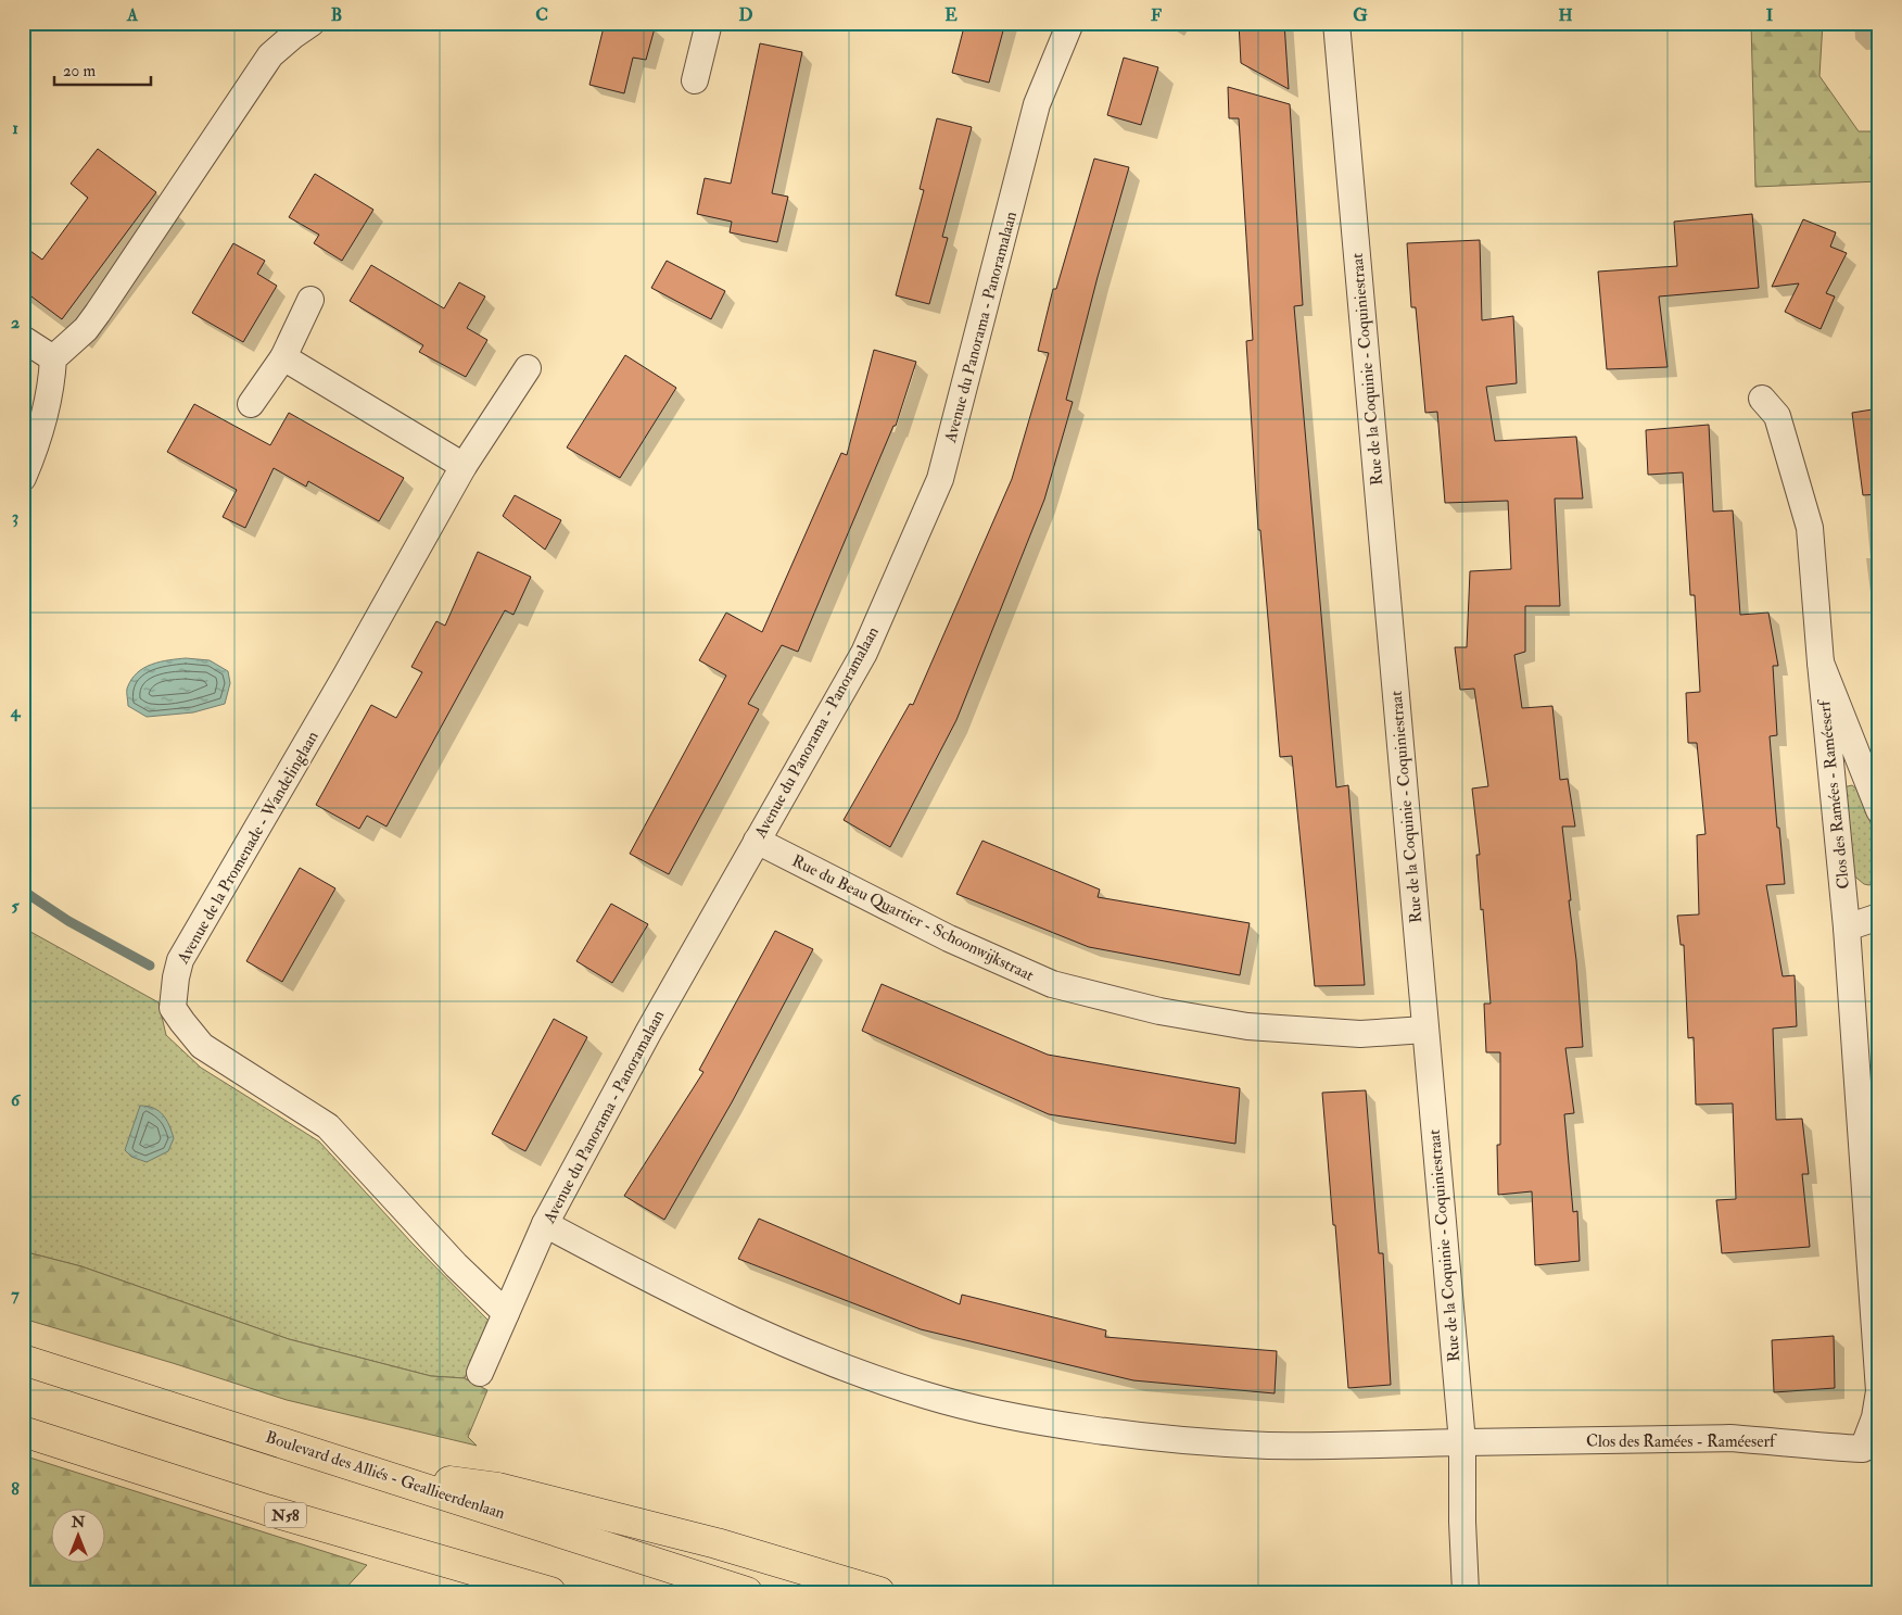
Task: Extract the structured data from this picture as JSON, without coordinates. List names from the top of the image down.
{
  "streets": {
    "highway": ["Boulevard des Alliés - Geallieerdenlaan", "N58"],
    "street": [
      "Avenue du Panorama - Panoramalaan",
      "Rue de la Coquinie - Coquiniestraat",
      "Clos des Ramées - Raméeserf",
      "Avenue de la Promenade - Wandelinglaan",
      "Rue du Beau Quartier - Schoonwijkstraat"
    ]
  },
  "crossings": [
    ["Avenue du Panorama - Panoramalaan", "Avenue de la Promenade - Wandelinglaan"],
    ["Avenue du Panorama - Panoramalaan", "Rue du Beau Quartier - Schoonwijkstraat"],
    ["Rue de la Coquinie - Coquiniestraat", "Clos des Ramées - Raméeserf"],
    ["Rue de la Coquinie - Coquiniestraat", "Rue du Beau Quartier - Schoonwijkstraat"]
  ],
  "scale_bar": "20 m",
  "north": "top",
  "grid": {
    "columns": [
      "A",
      "B",
      "C",
      "D",
      "E",
      "F",
      "G",
      "H",
      "I"
    ],
    "rows": [
      "1",
      "2",
      "3",
      "4",
      "5",
      "6",
      "7",
      "8"
    ]
  }
}
